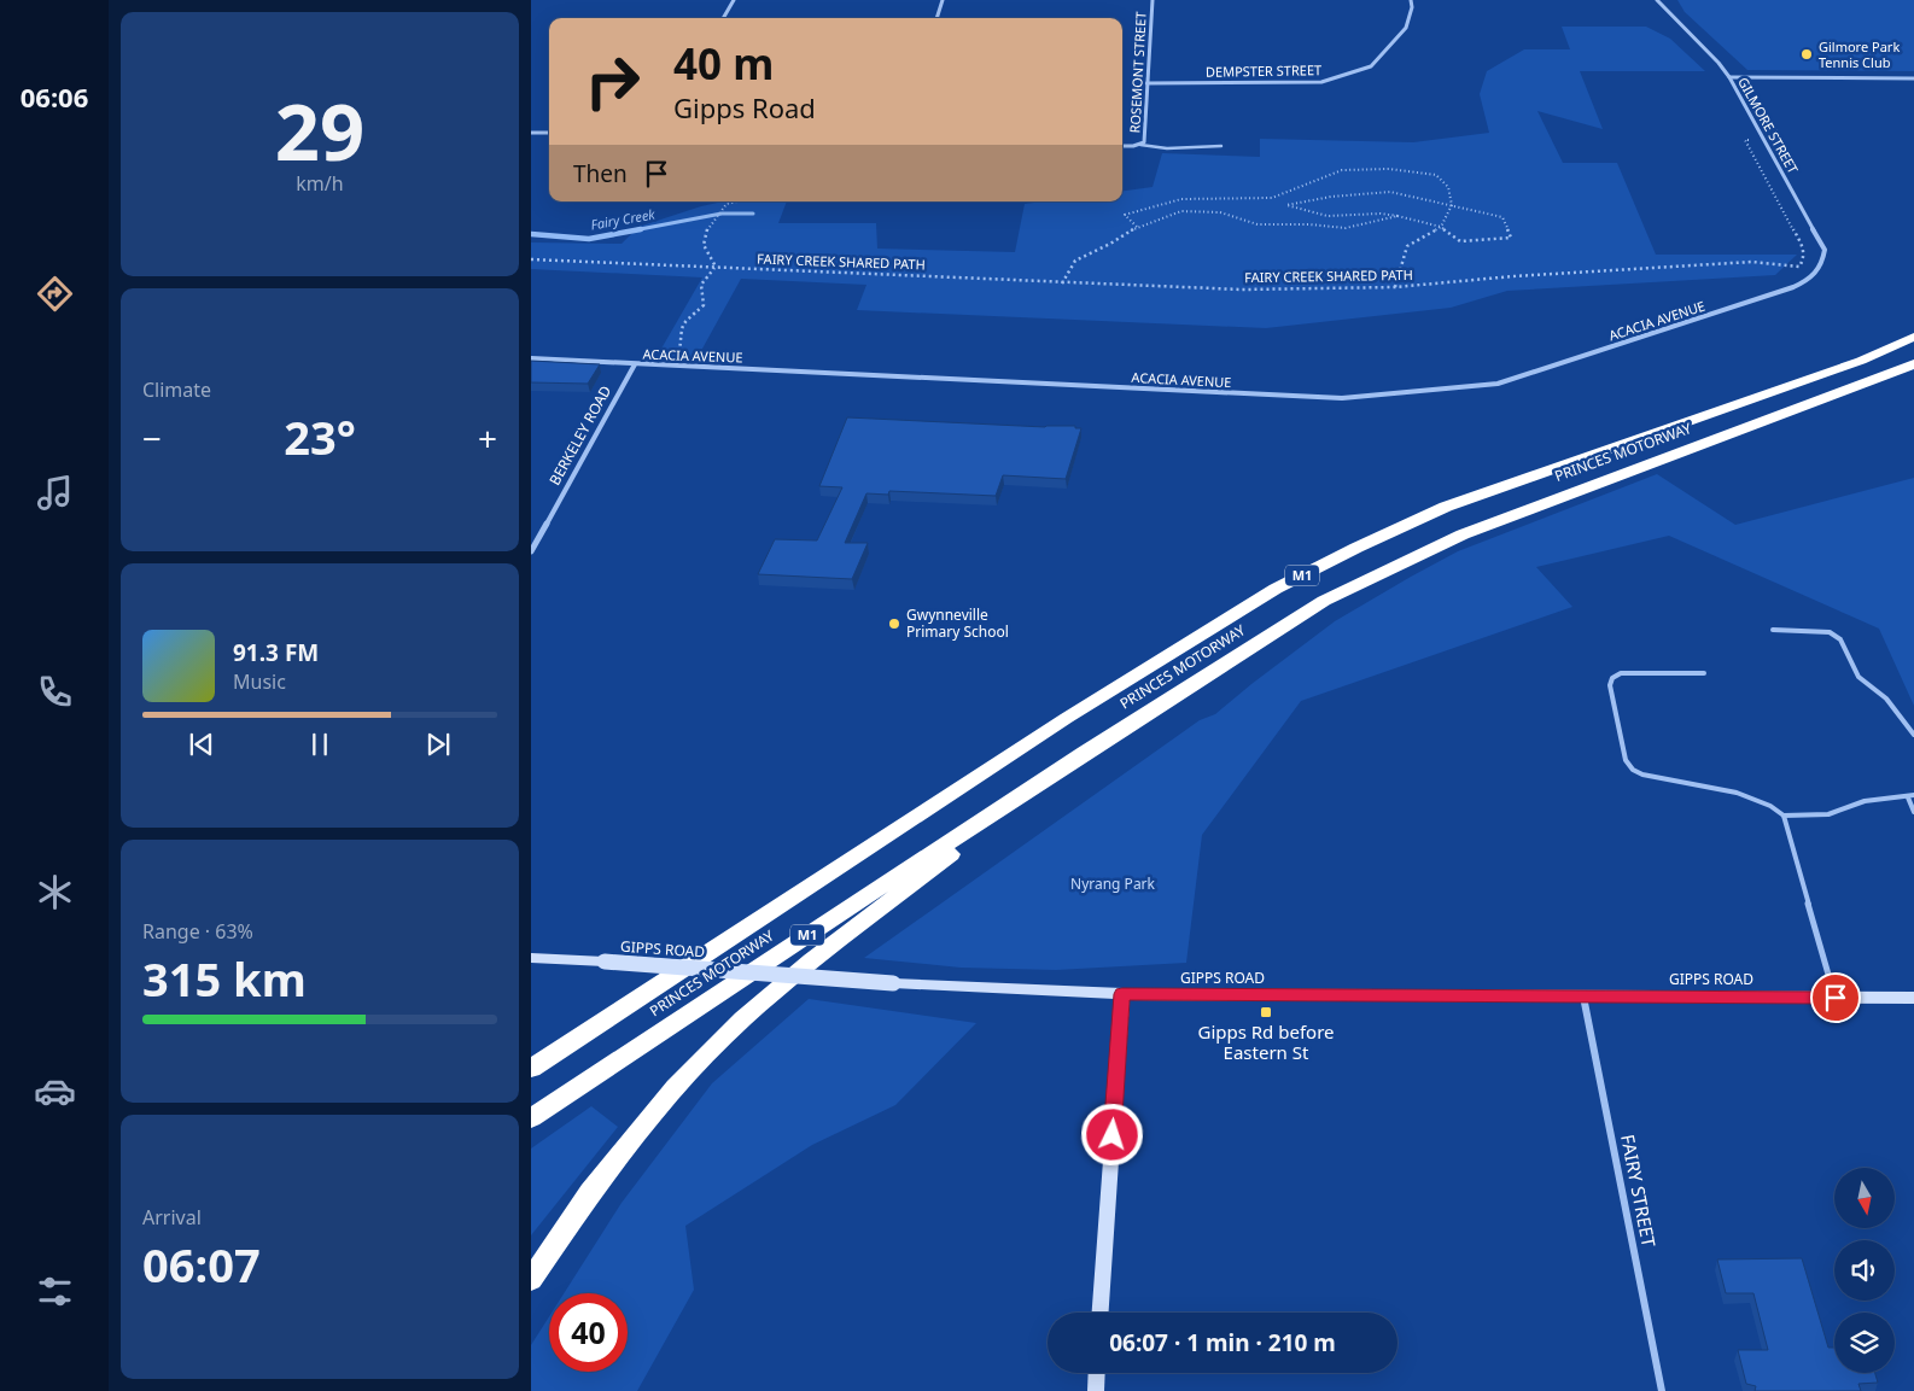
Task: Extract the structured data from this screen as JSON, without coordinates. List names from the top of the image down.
{
  "streets": {
    "highway": ["PRINCES MOTORWAY", "M1"],
    "main road": ["GIPPS ROAD"],
    "street": [
      "DEMPSTER STREET",
      "ROSEMONT STREET",
      "GILMORE STREET",
      "ACACIA AVENUE",
      "BERKELEY ROAD",
      "FAIRY STREET"
    ],
    "path": ["FAIRY CREEK SHARED PATH"]
  },
  "crossings": [
    ["DEMPSTER STREET", "ROSEMONT STREET"],
    ["GILMORE STREET", "ACACIA AVENUE"],
    ["ACACIA AVENUE", "BERKELEY ROAD"],
    ["GIPPS ROAD", "FAIRY STREET"]
  ],
  "water": ["Fairy Creek"],
  "parks": ["Nyrang Park"],
  "places": {
    "other": ["Gilmore Park Tennis Club", "Gwynneville Primary School"],
    "transit": ["Gipps Rd before Eastern St"]
  },
  "north": "bottom",
  "page": {
    "tabs": "06:06",
    "tile": [
      ["29", "km/h"],
      "Climate",
      ["Range · 63%", "315 km"],
      ["Arrival", "06:07"]
    ],
    "turn": ["40 m", "Gipps Road"],
    "then": "Then",
    "heat": ["−", "23°", "+"],
    "song": ["91.3 FM", "Music"],
    "limit": "40",
    "trip": "06:07 · 1 min · 210 m"
  }
}
